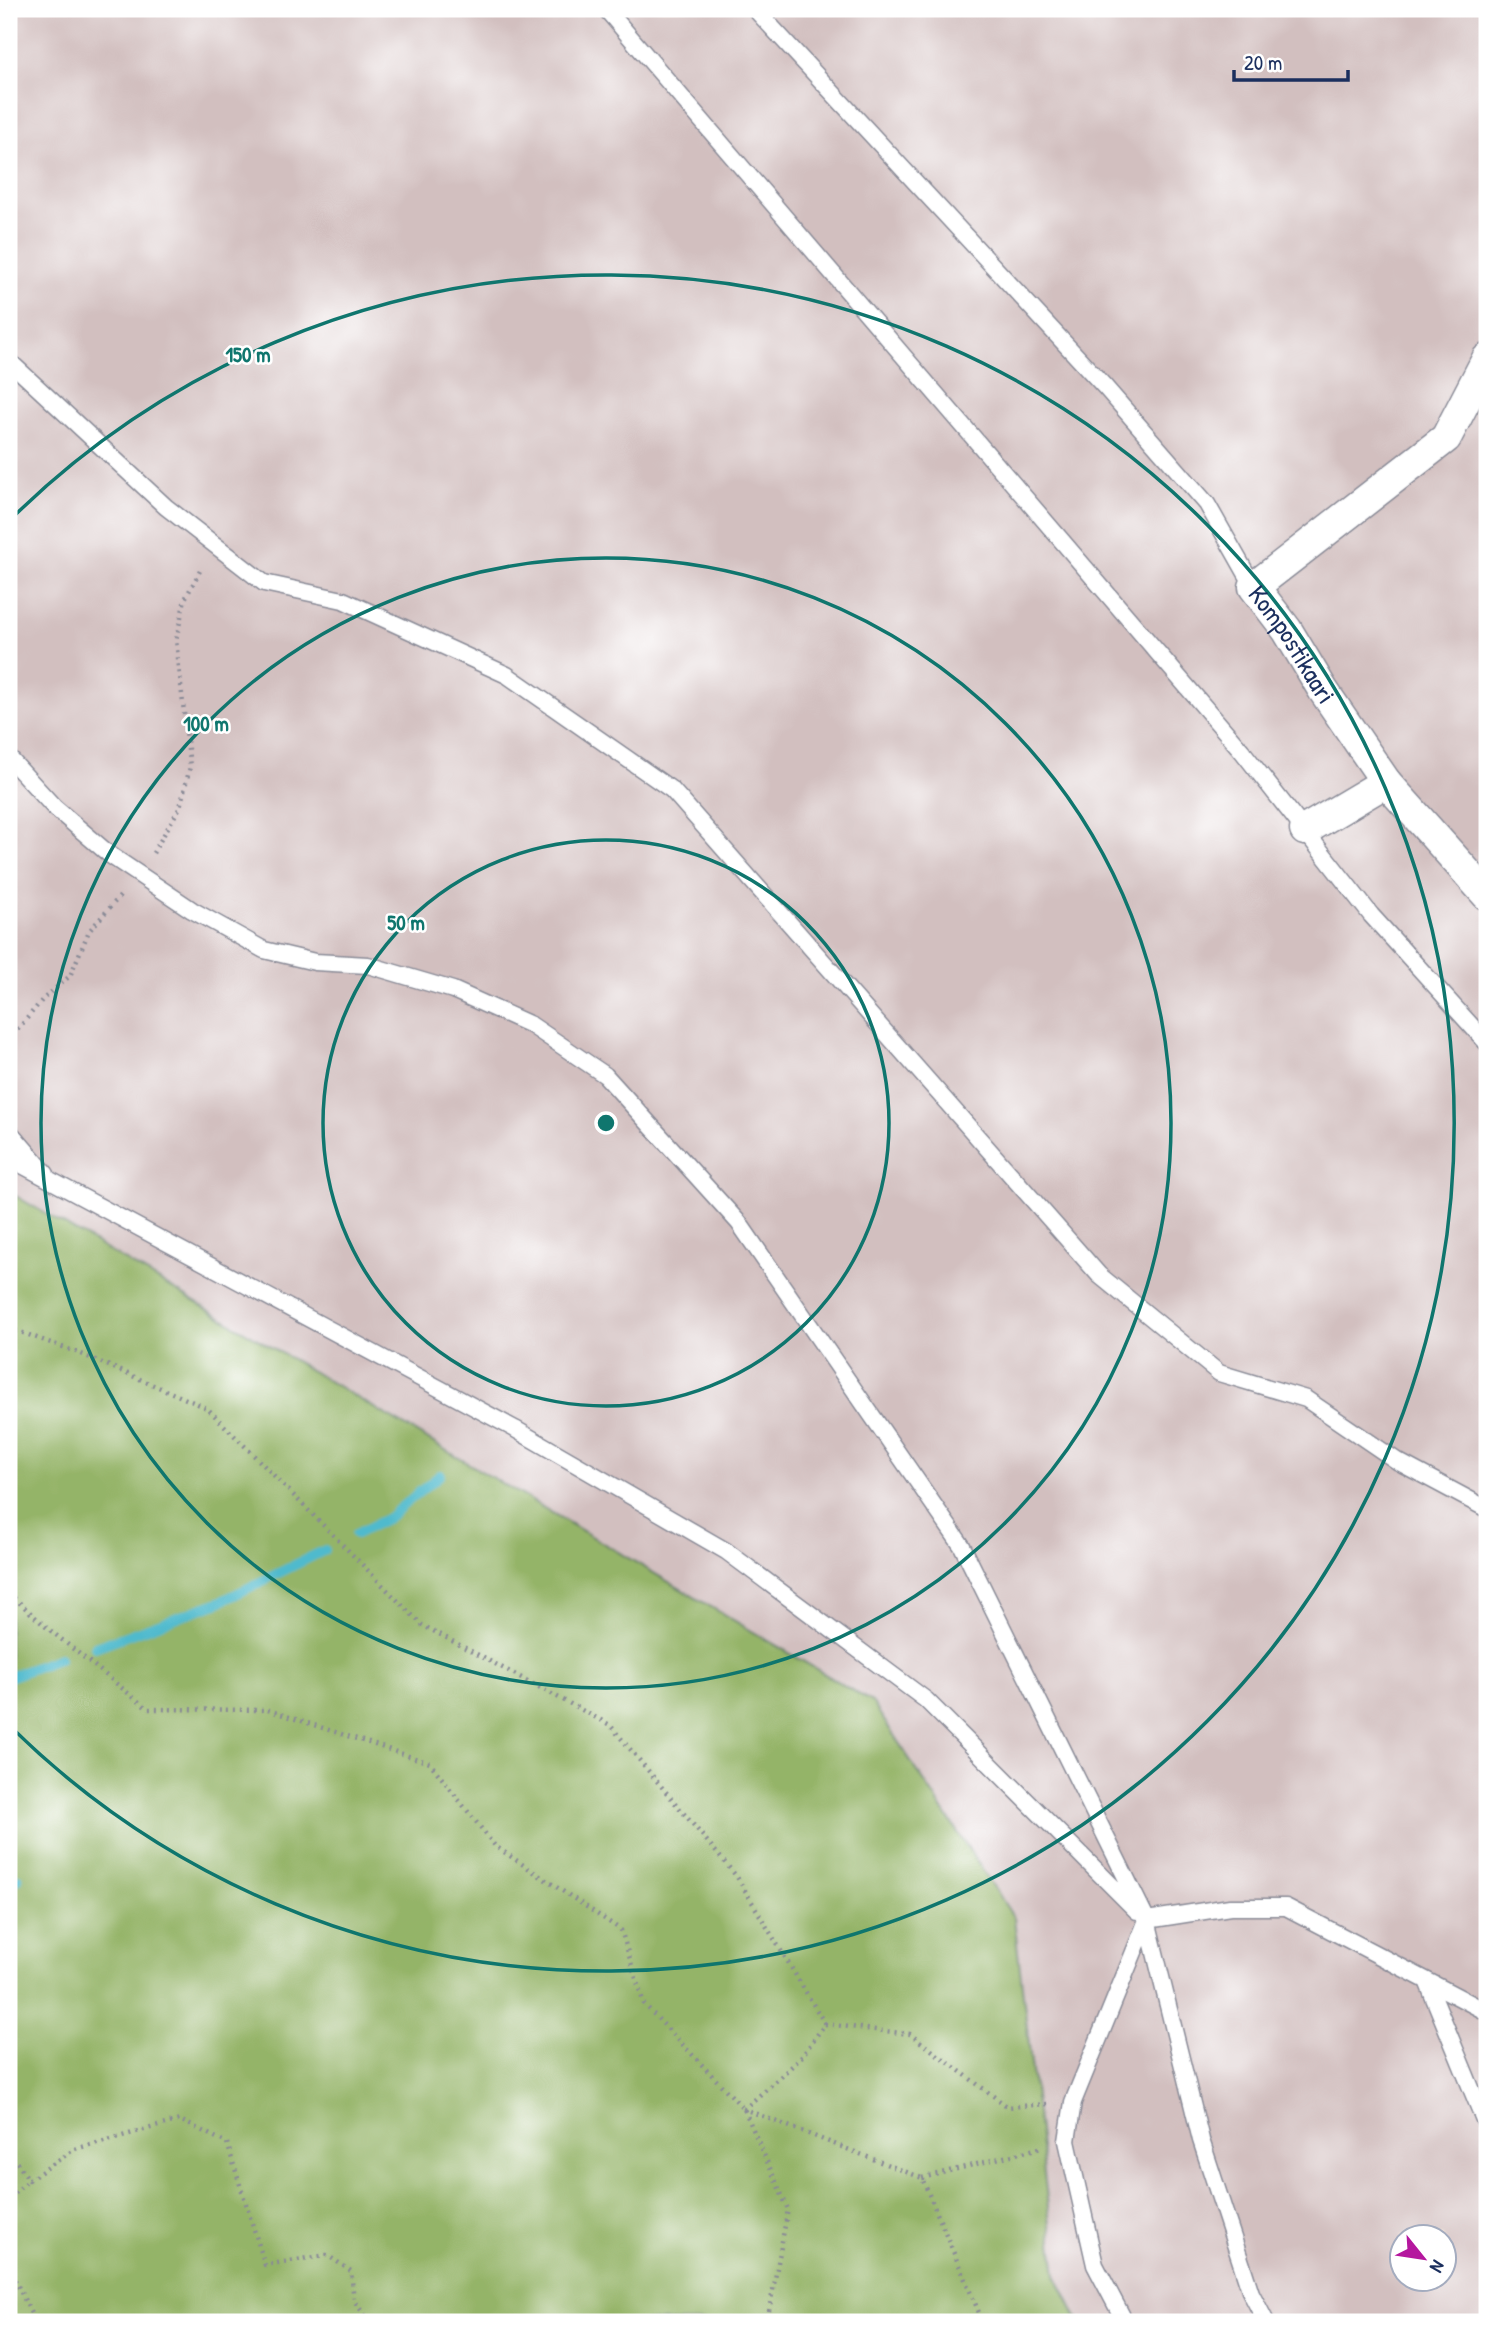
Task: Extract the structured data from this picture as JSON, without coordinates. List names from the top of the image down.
{
  "streets": {
    "street": ["Kompostikaari"]
  },
  "scale_bar": "20 m",
  "north": "bottom right",
  "rings": ["150 m", "100 m", "50 m"]
}
